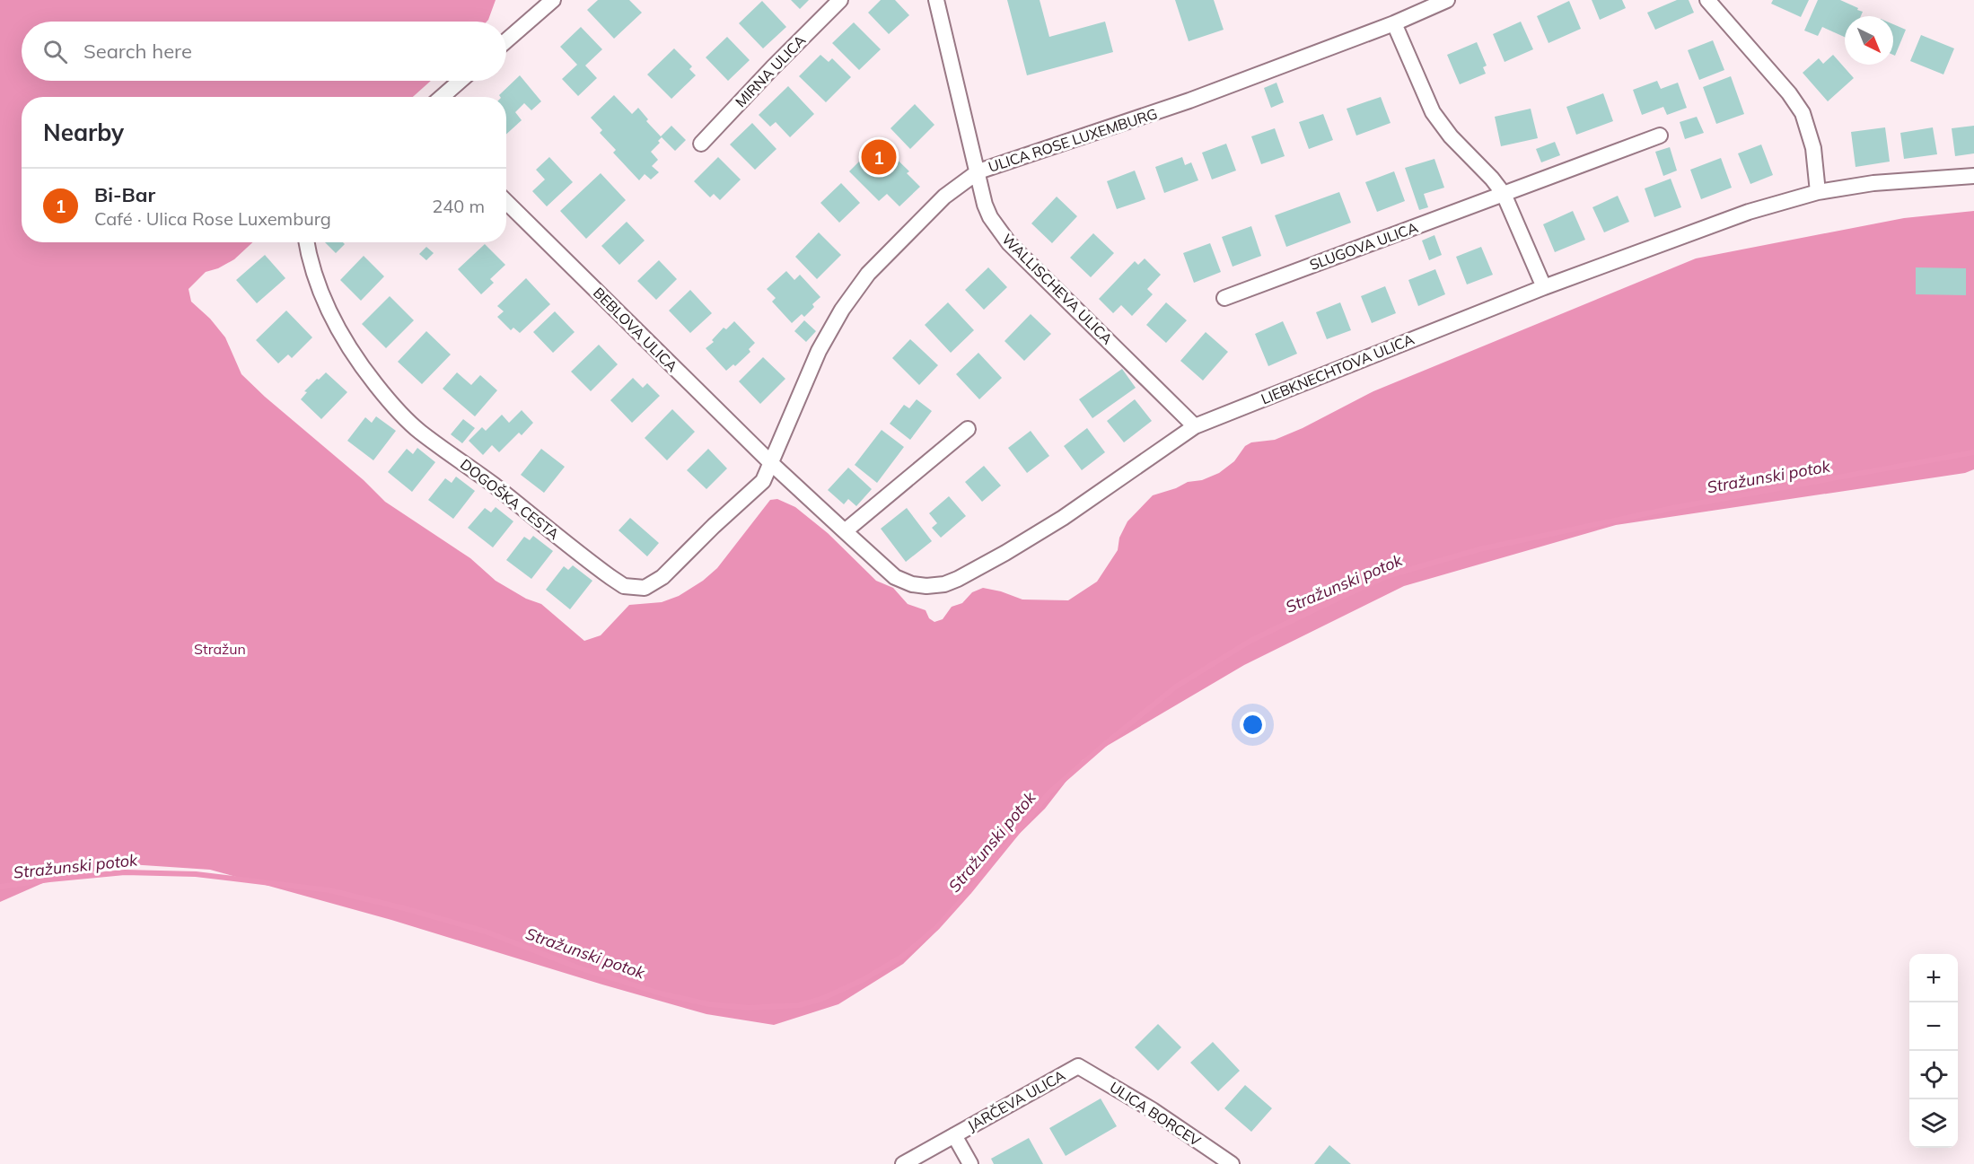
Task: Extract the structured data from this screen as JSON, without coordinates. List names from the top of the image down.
{
  "streets": {
    "street": [
      "MIRNA ULICA",
      "ULICA ROSE LUXEMBURG",
      "SLUGOVA ULICA",
      "WALLISCHEVA ULICA",
      "BEBLOVA ULICA",
      "LIEBKNECHTOVA ULICA",
      "DOGOŠKA CESTA",
      "JARČEVA ULICA",
      "ULICA BORCEV"
    ]
  },
  "crossings": [
    ["ULICA ROSE LUXEMBURG", "WALLISCHEVA ULICA"],
    ["ULICA ROSE LUXEMBURG", "BEBLOVA ULICA"],
    ["ULICA ROSE LUXEMBURG", "LIEBKNECHTOVA ULICA"],
    ["ULICA ROSE LUXEMBURG", "DOGOŠKA CESTA"],
    ["WALLISCHEVA ULICA", "LIEBKNECHTOVA ULICA"],
    ["BEBLOVA ULICA", "LIEBKNECHTOVA ULICA"],
    ["BEBLOVA ULICA", "DOGOŠKA CESTA"],
    ["LIEBKNECHTOVA ULICA", "DOGOŠKA CESTA"],
    ["JARČEVA ULICA", "ULICA BORCEV"]
  ],
  "water": ["Stražunski potok"],
  "parks": ["Stražun"],
  "north": "bottom right",
  "page": {
    "search": "Search here",
    "heading": "Nearby",
    "pins": "1",
    "list": [
      {
        "mark": "1",
        "name": "Bi-Bar",
        "note": "Café · Ulica Rose Luxemburg",
        "value": "240 m"
      }
    ],
    "map_buttons": ["+", "−"]
  }
}
